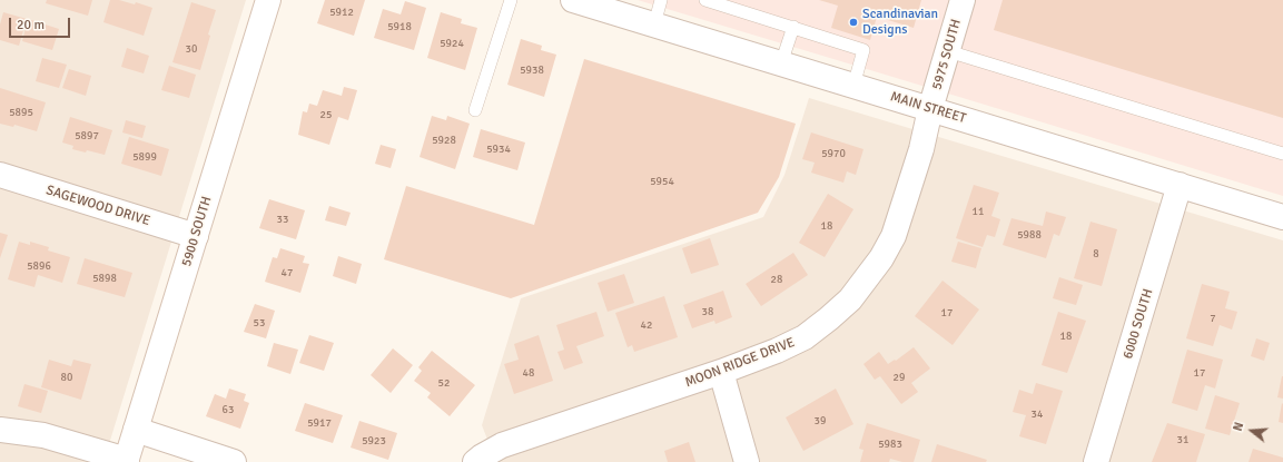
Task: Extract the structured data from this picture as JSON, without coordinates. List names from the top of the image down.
{
  "streets": {
    "street": [
      "5975 SOUTH",
      "MAIN STREET",
      "SAGEWOOD DRIVE",
      "5900 SOUTH",
      "6000 SOUTH",
      "MOON RIDGE DRIVE"
    ]
  },
  "crossings": [
    ["5975 SOUTH", "MAIN STREET"],
    ["5975 SOUTH", "MOON RIDGE DRIVE"],
    ["MAIN STREET", "6000 SOUTH"],
    ["MAIN STREET", "MOON RIDGE DRIVE"],
    ["SAGEWOOD DRIVE", "5900 SOUTH"]
  ],
  "places": ["Scandinavian Designs"],
  "house_numbers": [
    "5912",
    "5918",
    "5924",
    "30",
    "5938",
    "5895",
    "25",
    "5897",
    "5928",
    "5934",
    "5970",
    "5899",
    "5954",
    "11",
    "33",
    "18",
    "5988",
    "8",
    "5896",
    "47",
    "5898",
    "28",
    "38",
    "17",
    "7",
    "53",
    "42",
    "18",
    "48",
    "17",
    "80",
    "29",
    "52",
    "63",
    "34",
    "39",
    "5917",
    "31",
    "5923",
    "5983"
  ],
  "scale_bar": "20 m",
  "north": "left"
}
